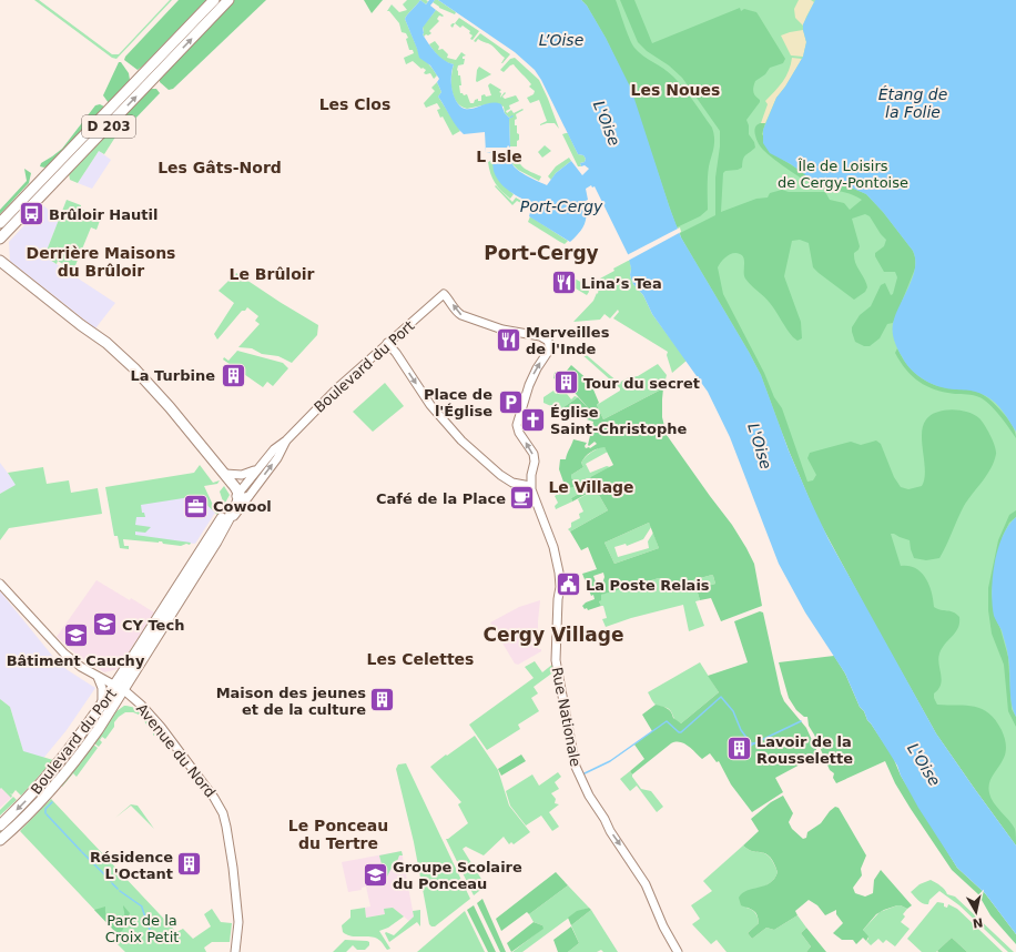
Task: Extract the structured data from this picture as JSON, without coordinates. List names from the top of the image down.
{
  "streets": {
    "main road": ["D 203", "Boulevard du Port"],
    "street": ["Rue Nationale", "Avenue du Nord"]
  },
  "crossings": [
    ["Boulevard du Port", "Rue Nationale"],
    ["Boulevard du Port", "Avenue du Nord"]
  ],
  "one_way": ["Rue Nationale"],
  "districts": [
    "Les Noues",
    "Les Clos",
    "L Isle",
    "Les Gâts-Nord",
    "Derrière Maisons du Brûloir",
    "Port-Cergy",
    "Le Brûloir",
    "Le Village",
    "Cergy Village",
    "Les Celettes",
    "Le Ponceau du Tertre"
  ],
  "water": [
    "L’Oise",
    "Étang de la Folie",
    "L'Oise",
    "Port-Cergy"
  ],
  "parks": ["Île de Loisirs de Cergy-Pontoise", "Parc de la Croix Petit"],
  "places": {
    "bus stop": ["Brûloir Hautil"],
    "restaurant": ["Lina’s Tea", "Merveilles de l'Inde"],
    "building": [
      "La Turbine",
      "Tour du secret",
      "Maison des jeunes et de la culture",
      "Lavoir de la Rousselette",
      "Résidence L'Octant"
    ],
    "parking": ["Place de l'Église"],
    "church": ["Église Saint-Christophe"],
    "cafe": ["Café de la Place"],
    "office": ["Cowool"],
    "public building": ["La Poste Relais"],
    "school or university": ["CY Tech", "Bâtiment Cauchy", "Groupe Scolaire du Ponceau"]
  },
  "north": "bottom"
}
